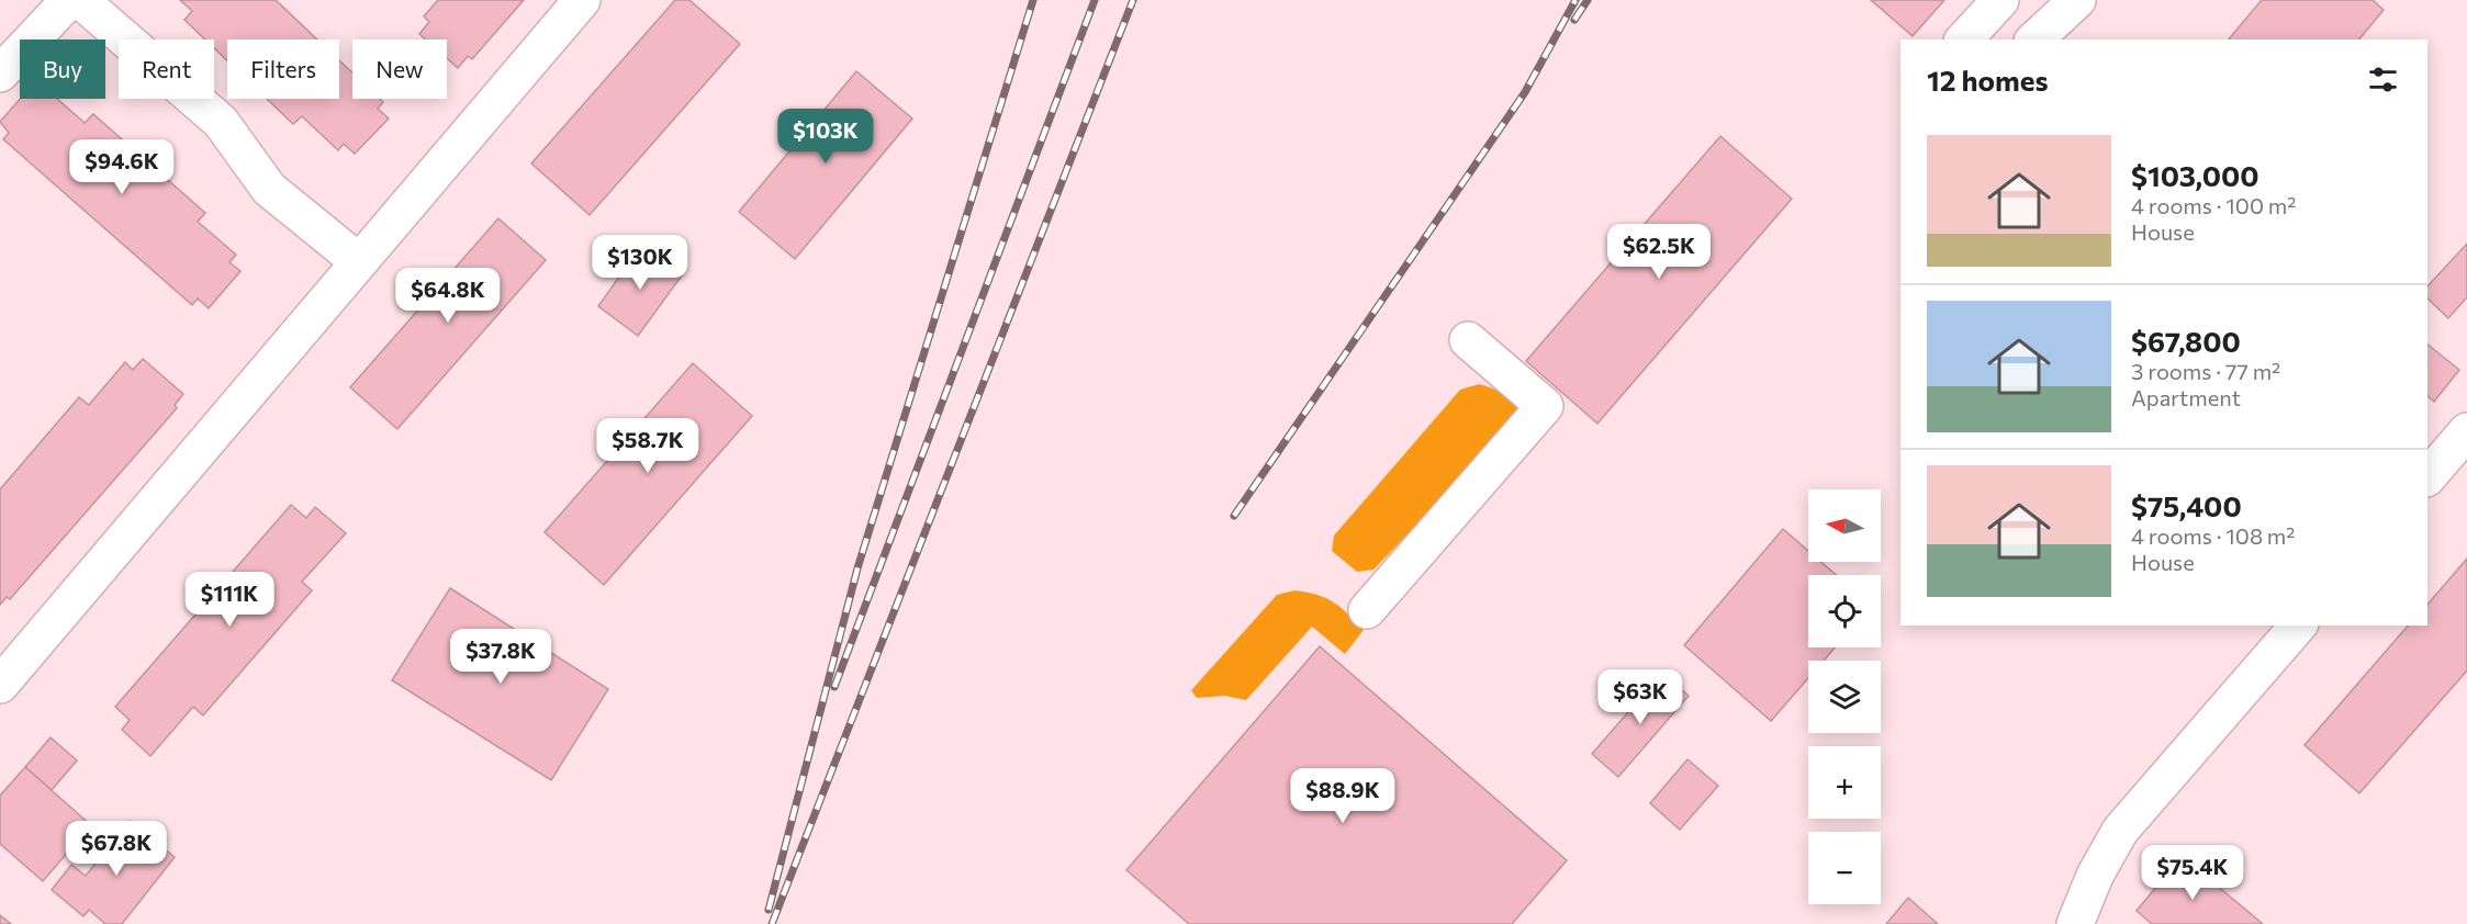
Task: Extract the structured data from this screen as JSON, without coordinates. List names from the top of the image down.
{
  "north": "left",
  "page": {
    "chip": [
      "Buy",
      "Rent",
      "Filters",
      "New"
    ],
    "heading": "12 homes",
    "price": [
      "$103K",
      "$94.6K",
      "$62.5K",
      "$130K",
      "$64.8K",
      "$58.7K",
      "$111K",
      "$37.8K",
      "$63K",
      "$88.9K",
      "$67.8K",
      "$75.4K"
    ],
    "list": [
      {
        "name": "$103,000",
        "note": "4 rooms · 100 m² · House"
      },
      {
        "name": "$67,800",
        "note": "3 rooms · 77 m² · Apartment"
      },
      {
        "name": "$75,400",
        "note": "4 rooms · 108 m² · House"
      }
    ],
    "map_buttons": ["+", "−"]
  }
}
